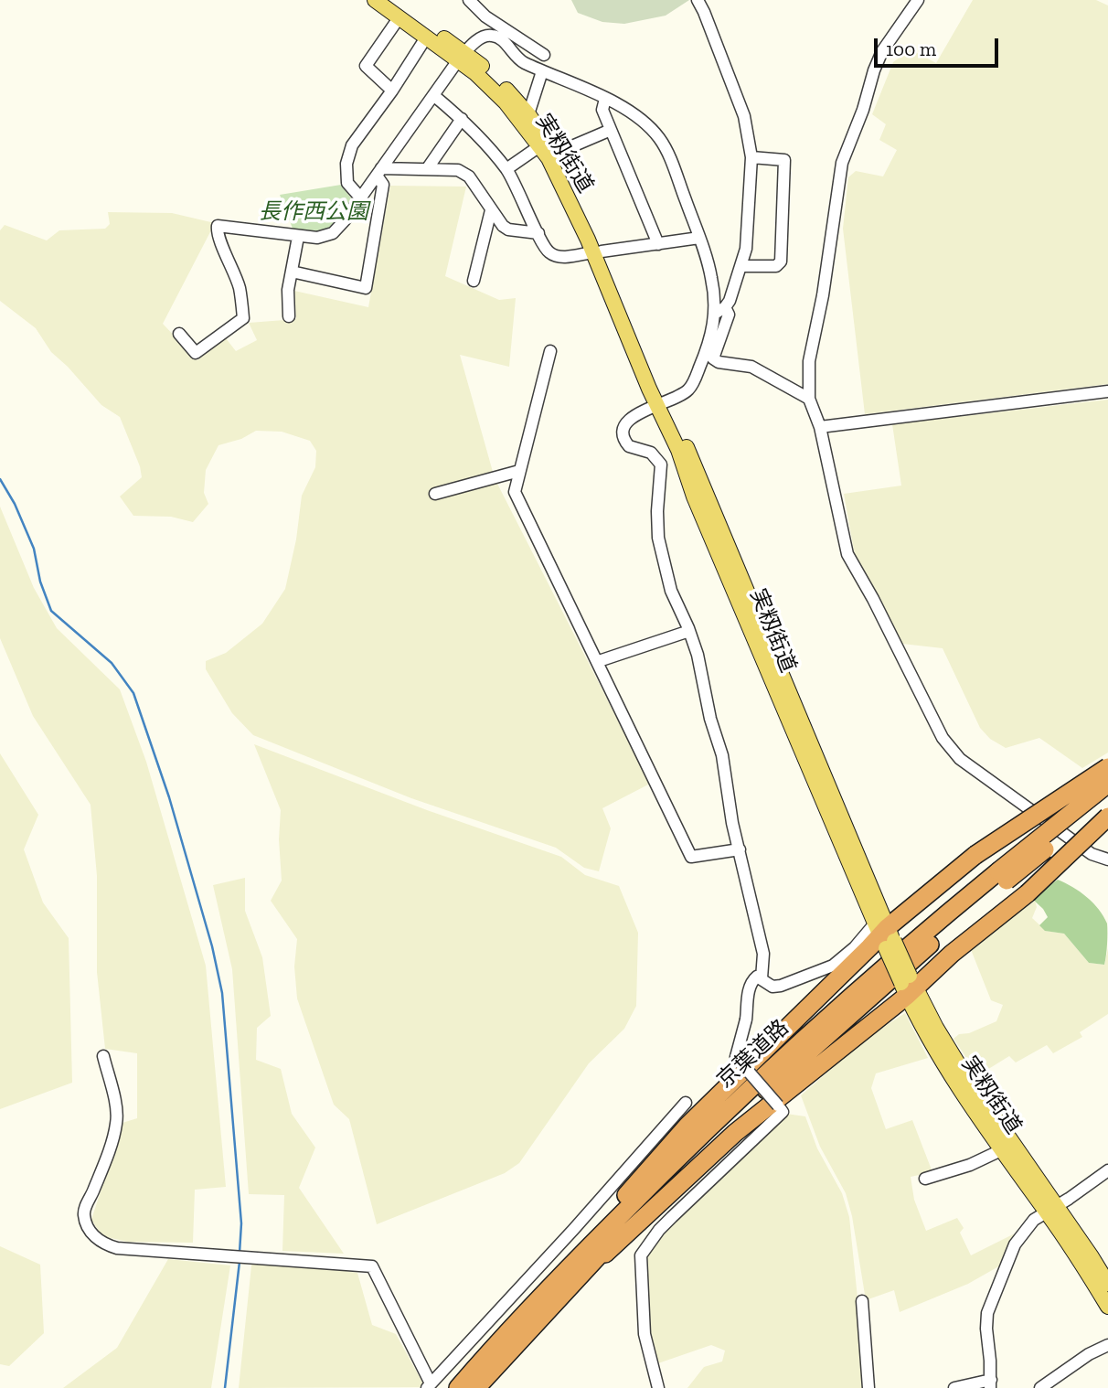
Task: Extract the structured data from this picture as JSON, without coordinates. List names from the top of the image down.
{
  "streets": {
    "highway": ["京葉道路"],
    "main road": ["実籾街道"]
  },
  "parks": ["長作西公園"],
  "scale_bar": "100 m"
}
